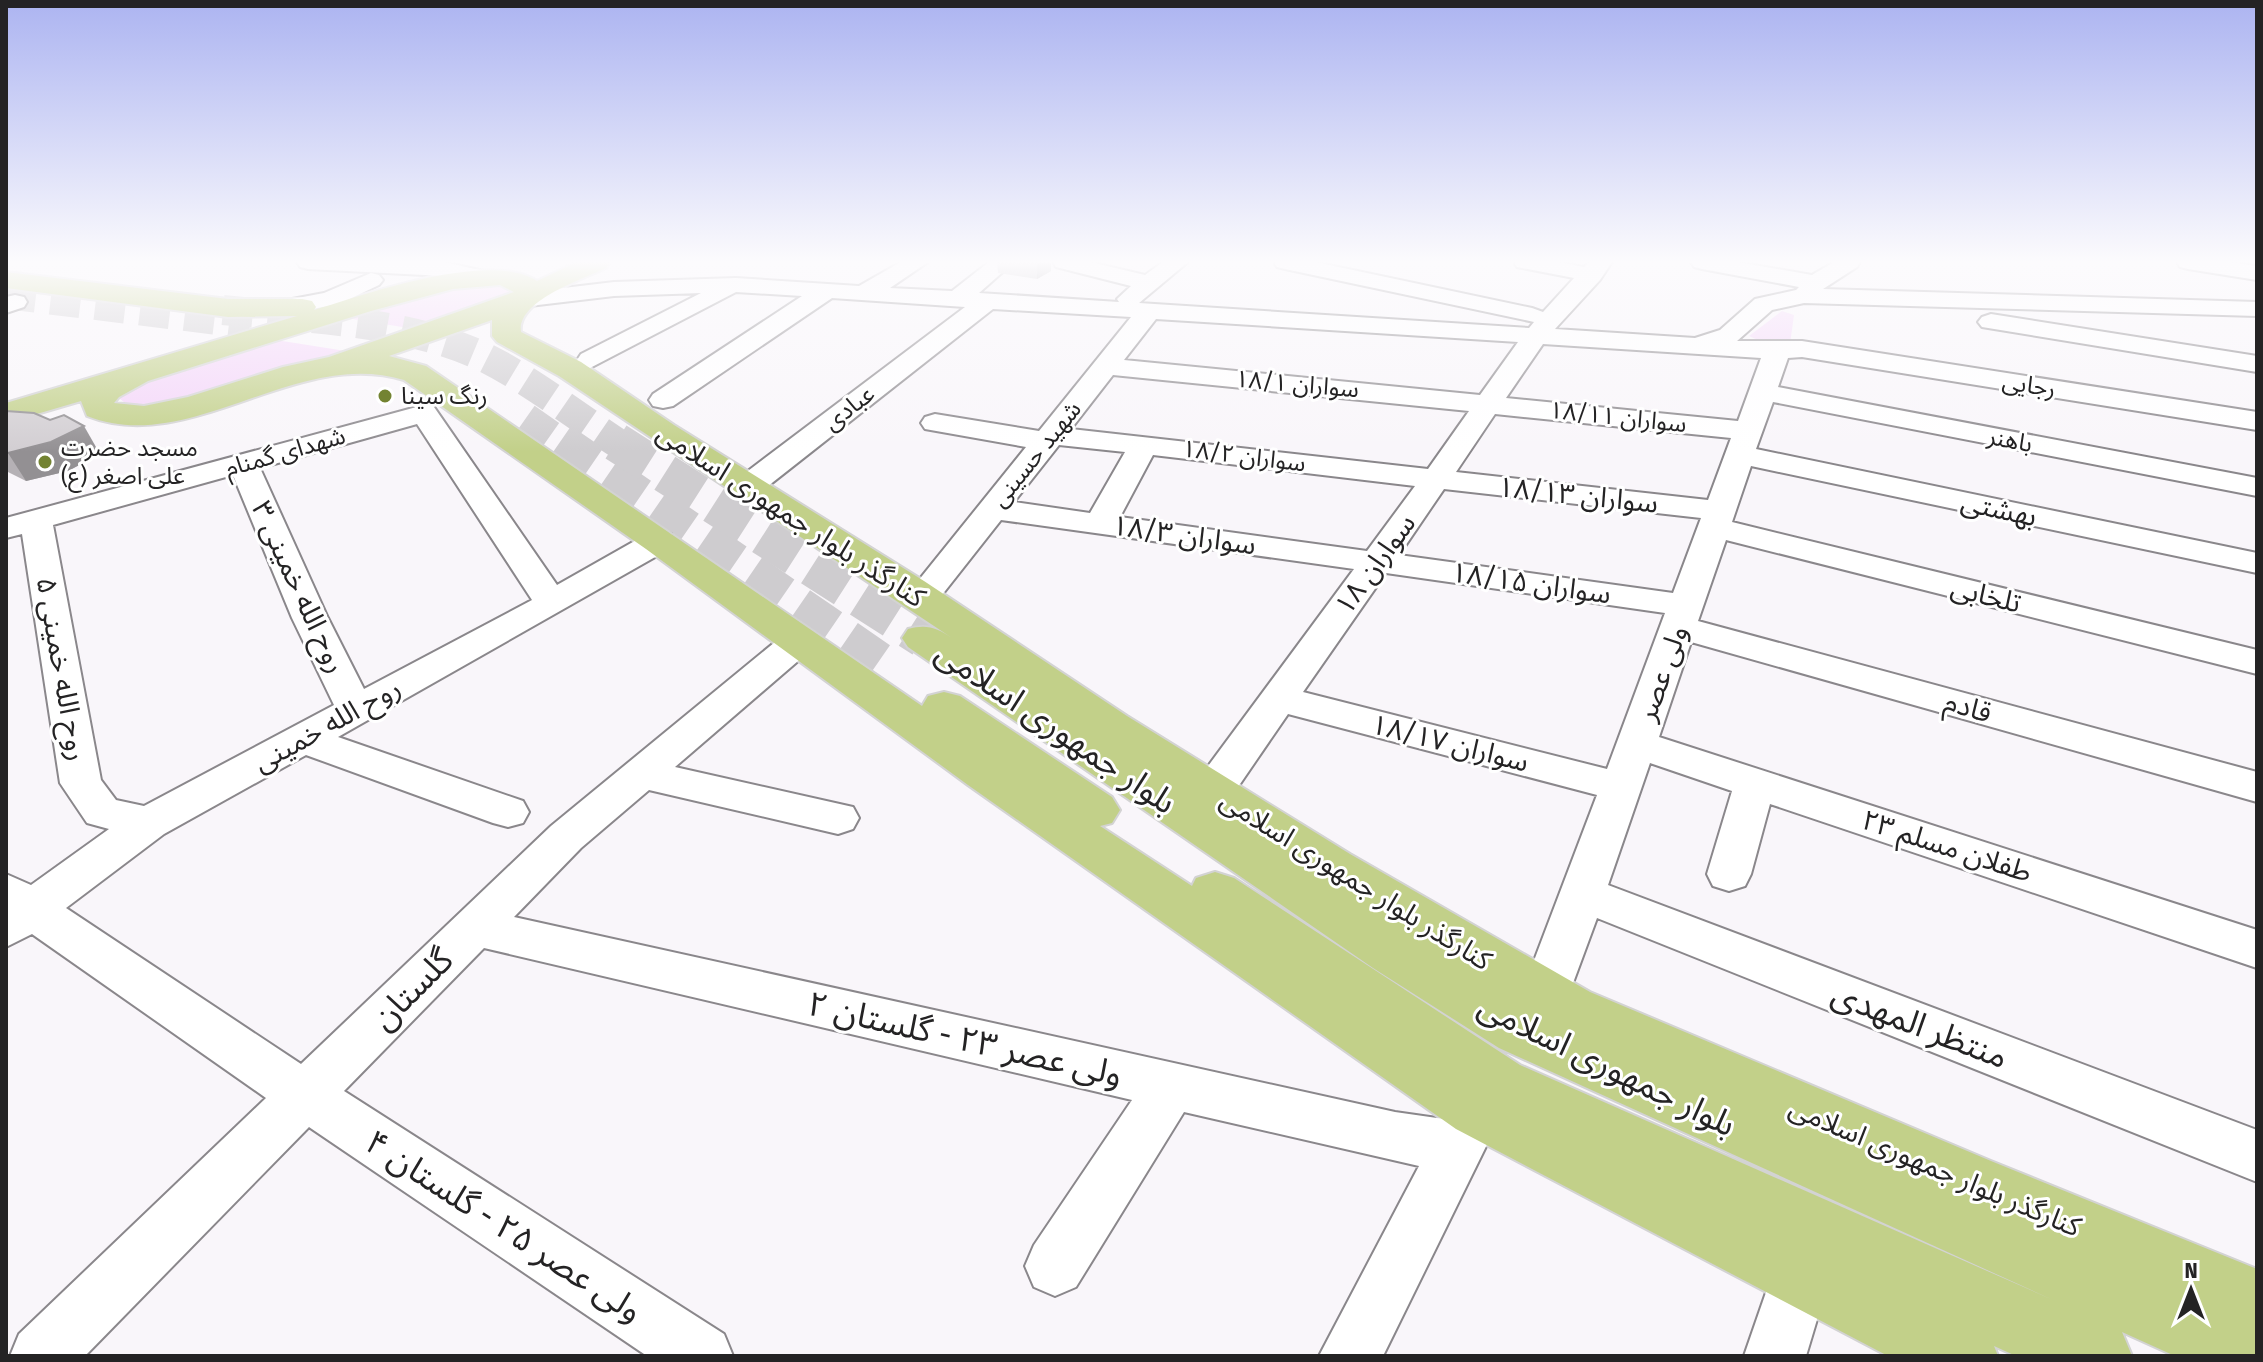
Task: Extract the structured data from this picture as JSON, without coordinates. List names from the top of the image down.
{
  "streets": {
    "main road": ["کنارگذر بلوار جمهوری اسلامی", "بلوار جمهوری اسلامی"],
    "street": [
      "سواران ۱۸/۱",
      "رجایی",
      "عبادی",
      "سواران ۱۸/۱۱",
      "باهنر",
      "شهدای گمنام",
      "شهید حسینی",
      "سواران ۱۸/۲",
      "سواران ۱۸/۱۳",
      "بهشتی",
      "سواران ۱۸/۳",
      "سواران ۱۸",
      "سواران ۱۸/۱۵",
      "روح الله خمینی ۳",
      "تلخابی",
      "روح الله خمینی ۵",
      "ولی عصر",
      "قادم",
      "روح الله خمینی",
      "سواران ۱۸/۱۷",
      "طفلان مسلم ۲۳",
      "گلستان",
      "منتظر المهدی",
      "ولی عصر ۲۳ - گلستان ۲",
      "ولی عصر ۲۵ - گلستان ۴"
    ]
  },
  "crossings": [
    ["سواران ۱۸/۱", "سواران ۱۸/۱۱"],
    ["سواران ۱۸/۱", "شهید حسینی"],
    ["سواران ۱۸/۱", "سواران ۱۸"],
    ["رجایی", "سواران ۱۸"],
    ["رجایی", "ولی عصر"],
    ["عبادی", "کنارگذر بلوار جمهوری اسلامی"],
    ["سواران ۱۸/۱۱", "بهشتی"],
    ["سواران ۱۸/۱۱", "سواران ۱۸"],
    ["سواران ۱۸/۱۱", "ولی عصر"],
    ["باهنر", "ولی عصر"],
    ["شهدای گمنام", "روح الله خمینی ۳"],
    ["شهدای گمنام", "روح الله خمینی ۵"],
    ["شهدای گمنام", "روح الله خمینی"],
    ["شهید حسینی", "سواران ۱۸/۲"],
    ["شهید حسینی", "کنارگذر بلوار جمهوری اسلامی"],
    ["شهید حسینی", "سواران ۱۸/۳"],
    ["شهید حسینی", "بلوار جمهوری اسلامی"],
    ["سواران ۱۸/۲", "سواران ۱۸/۱۳"],
    ["سواران ۱۸/۲", "سواران ۱۸"],
    ["سواران ۱۸/۱۳", "سواران ۱۸"],
    ["سواران ۱۸/۱۳", "تلخابی"],
    ["سواران ۱۸/۱۳", "ولی عصر"],
    ["بهشتی", "ولی عصر"],
    ["کنارگذر بلوار جمهوری اسلامی", "سواران ۱۸"],
    ["کنارگذر بلوار جمهوری اسلامی", "ولی عصر"],
    ["کنارگذر بلوار جمهوری اسلامی", "بلوار جمهوری اسلامی"],
    ["سواران ۱۸/۳", "سواران ۱۸"],
    ["سواران ۱۸/۳", "سواران ۱۸/۱۵"],
    ["سواران ۱۸", "سواران ۱۸/۱۵"],
    ["سواران ۱۸", "سواران ۱۸/۱۷"],
    ["سواران ۱۸/۱۵", "ولی عصر"],
    ["سواران ۱۸/۱۵", "قادم"],
    ["روح الله خمینی ۳", "روح الله خمینی"],
    ["تلخابی", "ولی عصر"],
    ["روح الله خمینی ۵", "روح الله خمینی"],
    ["ولی عصر", "قادم"],
    ["ولی عصر", "سواران ۱۸/۱۷"],
    ["ولی عصر", "طفلان مسلم ۲۳"],
    ["ولی عصر", "منتظر المهدی"],
    ["روح الله خمینی", "ولی عصر ۲۵ - گلستان ۴"],
    ["گلستان", "ولی عصر ۲۳ - گلستان ۲"],
    ["گلستان", "ولی عصر ۲۵ - گلستان ۴"]
  ],
  "places": ["رنگ سینا", "مسجد حضرت علی اصغر (ع)"],
  "north": "top"
}
